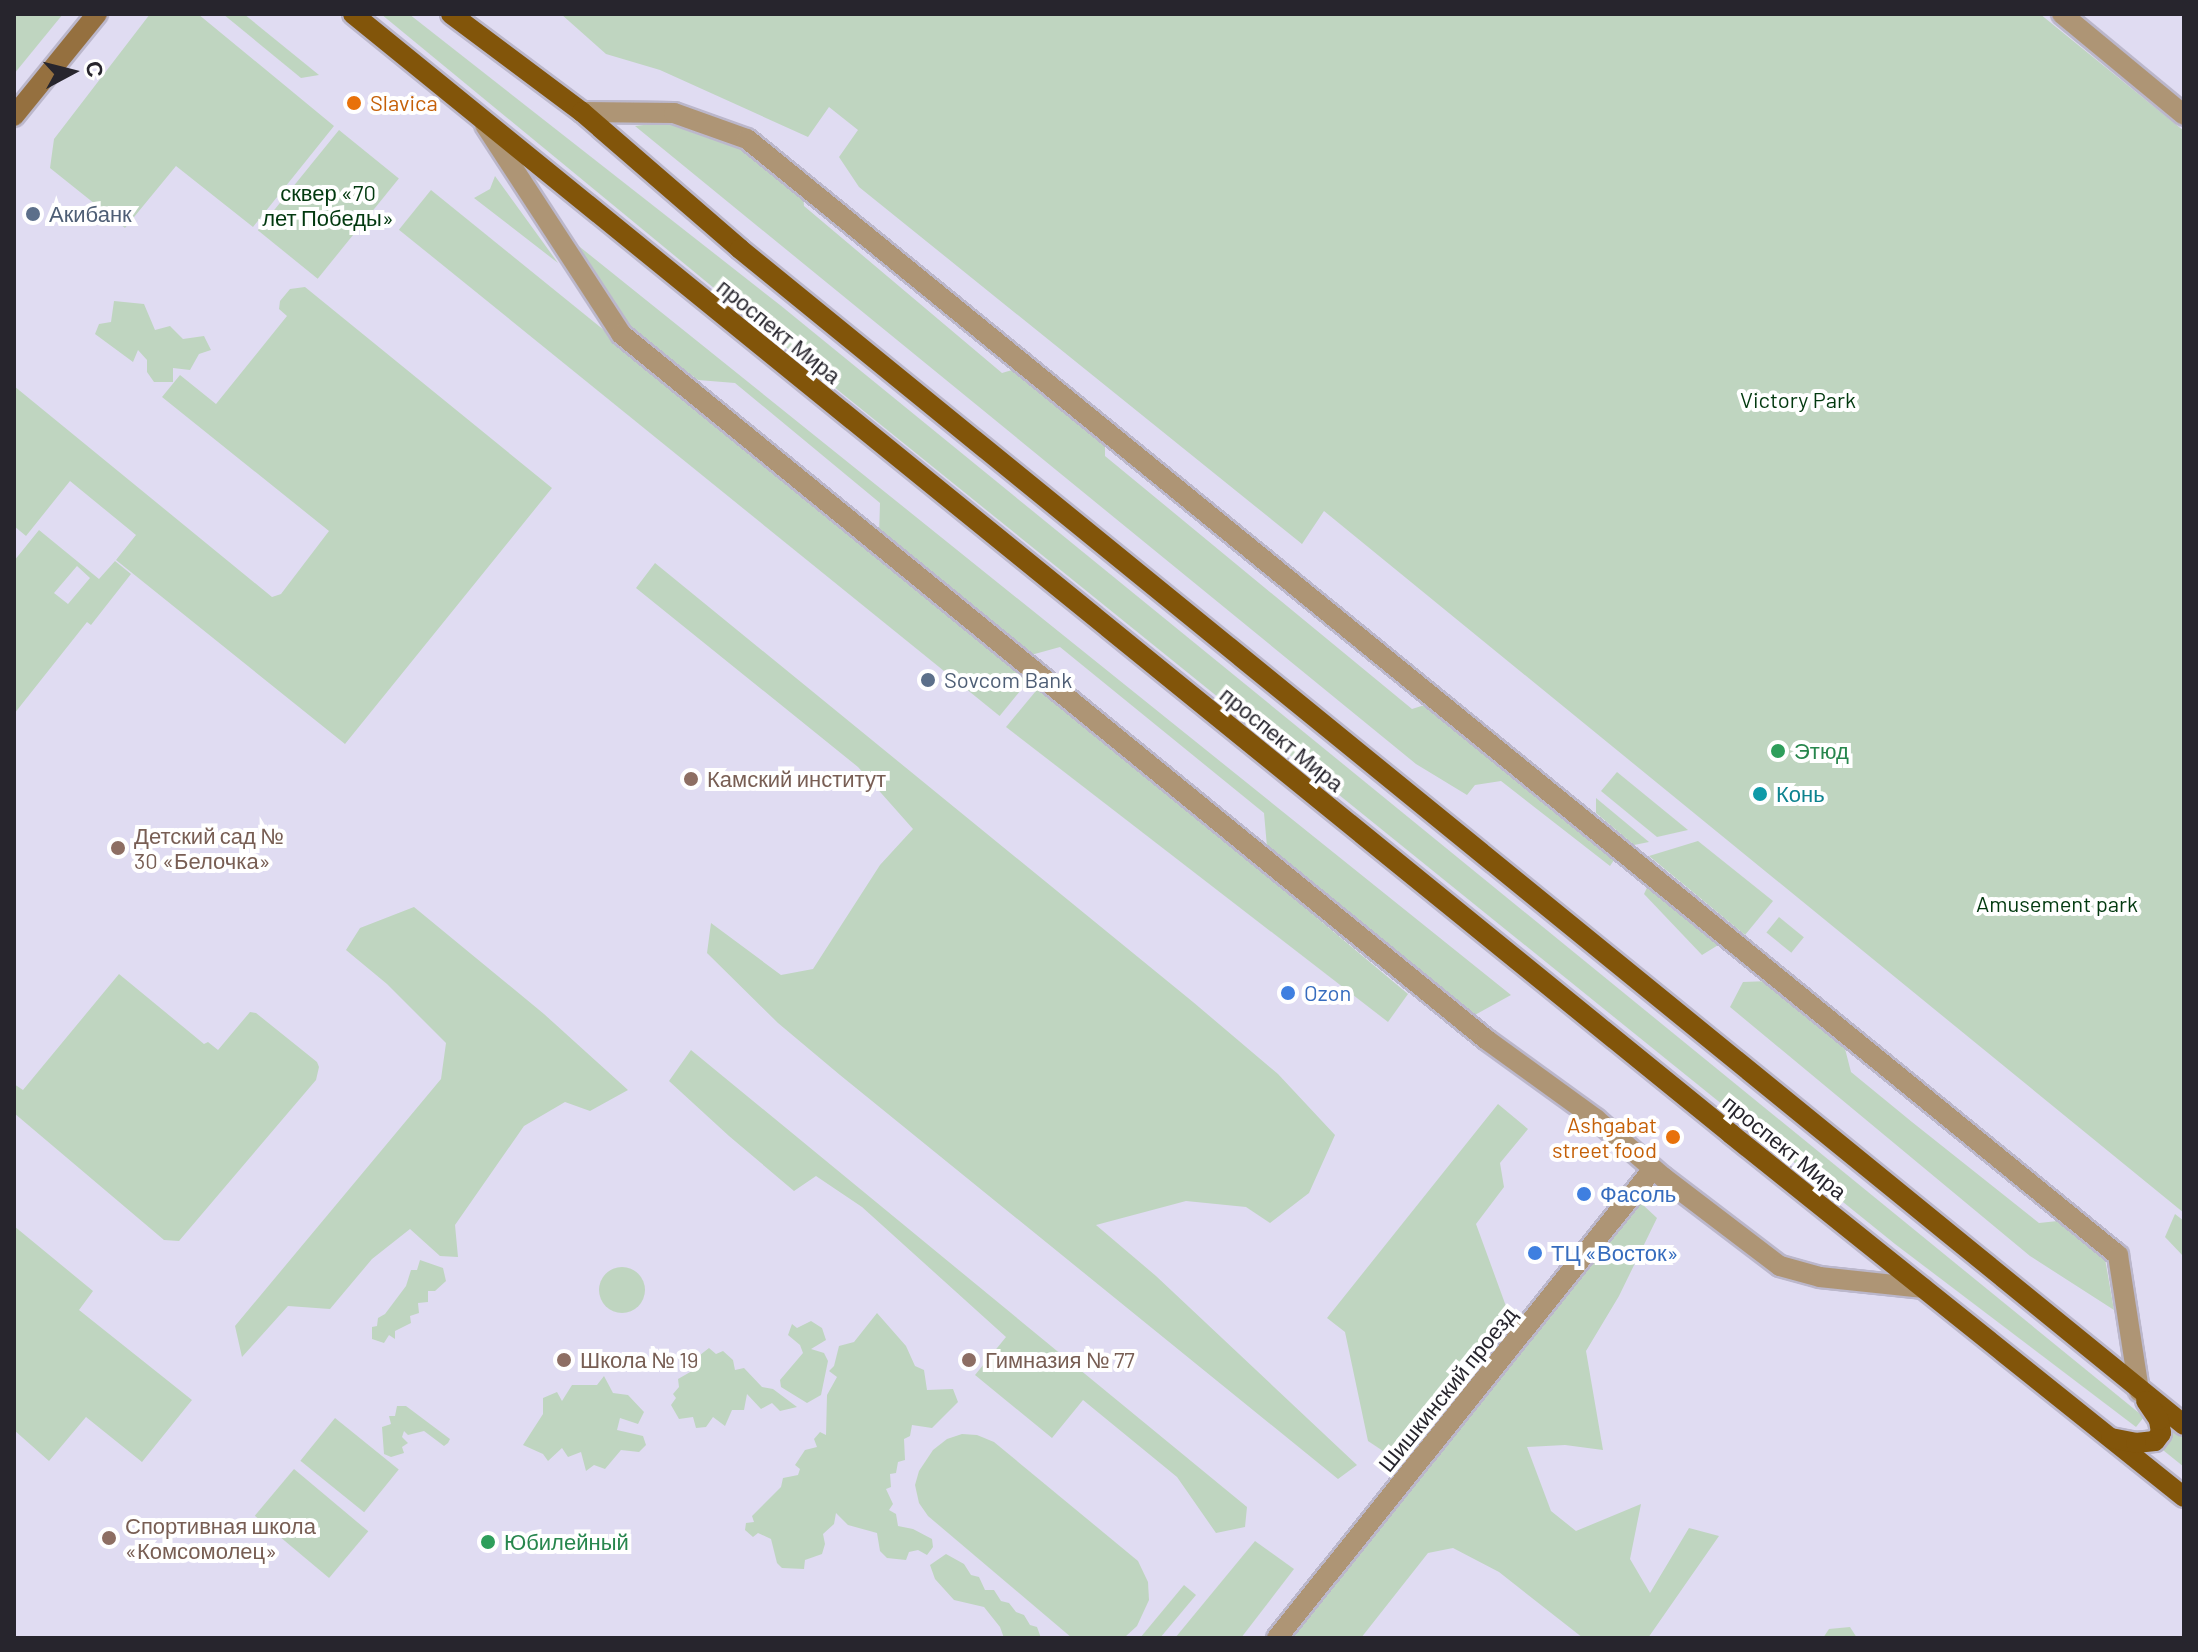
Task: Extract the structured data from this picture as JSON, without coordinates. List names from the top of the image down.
{
  "streets": {
    "main road": ["проспект Мира"],
    "street": ["Шишкинский проезд"]
  },
  "parks": ["сквер «70 лет Победы»", "Victory Park", "Amusement park"],
  "places": [
    "Slavica",
    "Акибанк",
    "Sovcom Bank",
    "Этюд",
    "Камский институт",
    "Конь",
    "Детский сад № 30 «Белочка»",
    "Ozon",
    "Ashgabat street food",
    "Фасоль",
    "ТЦ «Восток»",
    "Школа № 19",
    "Гимназия № 77",
    "Спортивная школа «Комсомолец»",
    "Юбилейный"
  ],
  "north": "right"
}
